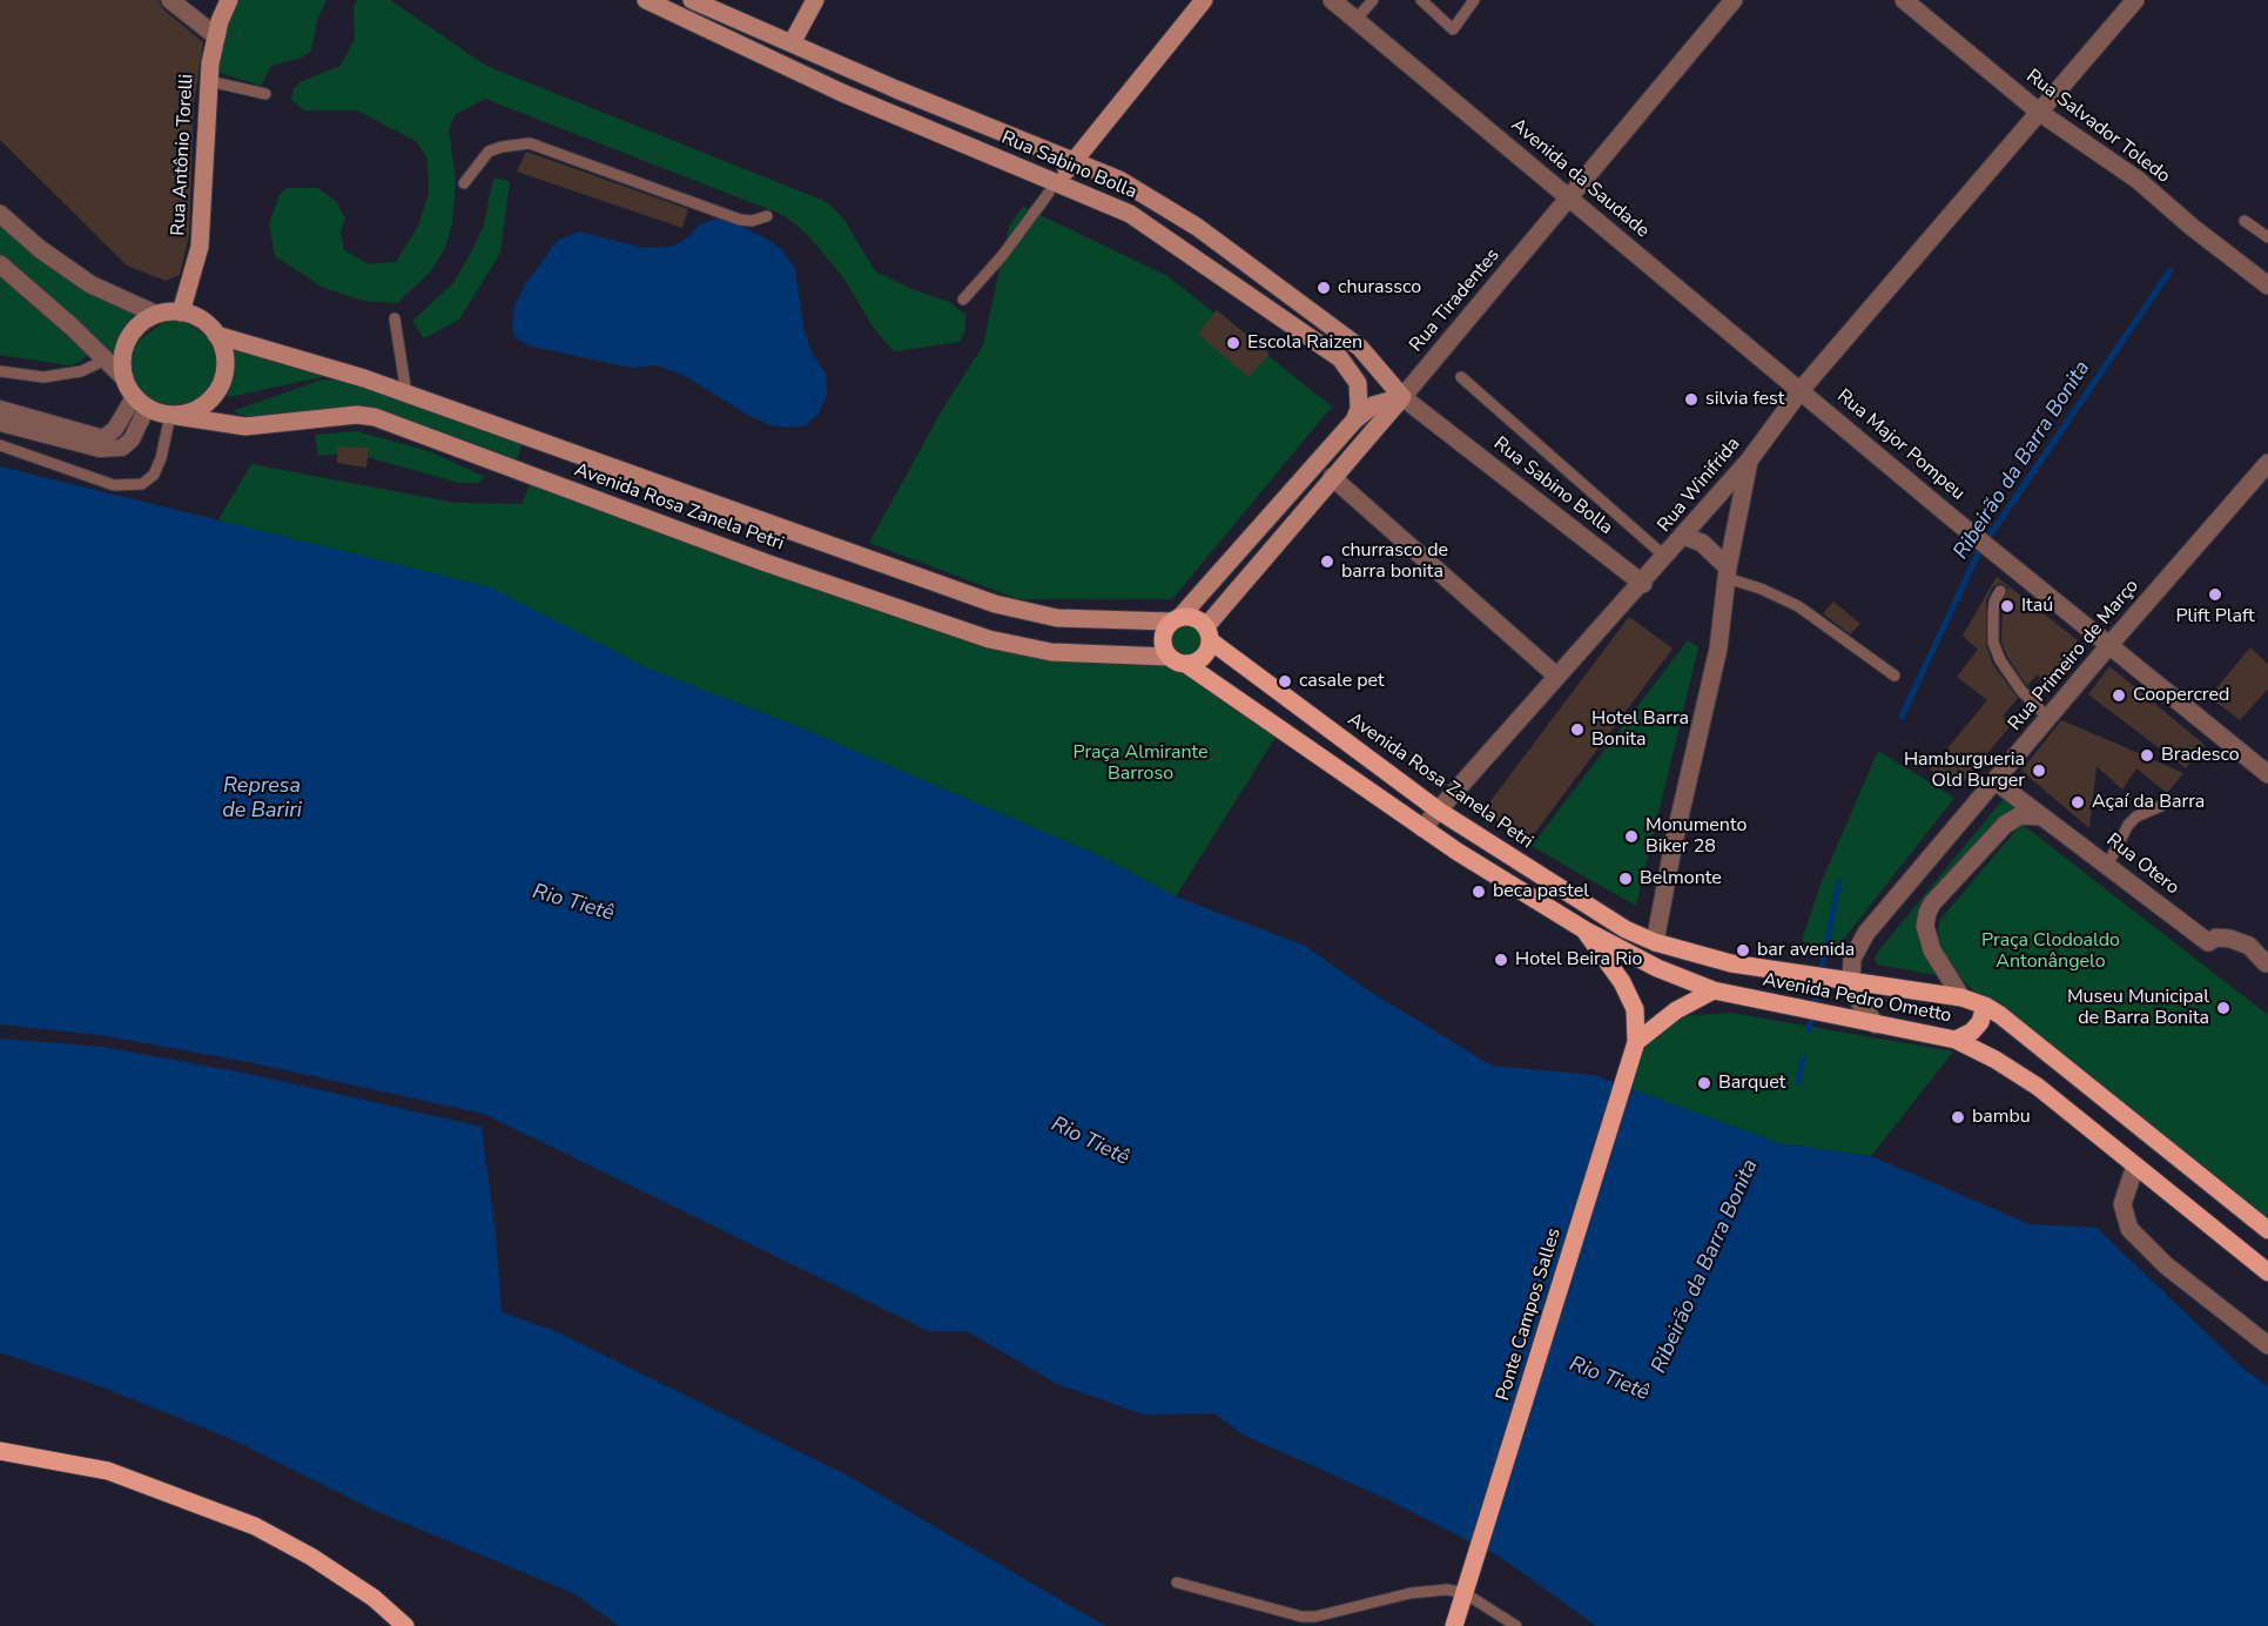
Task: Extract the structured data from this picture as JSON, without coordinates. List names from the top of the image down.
{
  "streets": {
    "main road": [
      "Rua Antônio Torelli",
      "Rua Sabino Bolla",
      "Rua Tiradentes",
      "Avenida Rosa Zanela Petri",
      "Avenida Pedro Ometto",
      "Ponte Campos Salles"
    ],
    "street": [
      "Rua Salvador Toledo",
      "Avenida da Saudade",
      "Rua Major Pompeu",
      "Rua Winifrida",
      "Rua Primeiro de Março",
      "Rua Otero"
    ]
  },
  "crossings": [
    ["Rua Salvador Toledo", "Rua Winifrida"],
    ["Rua Antônio Torelli", "Avenida Rosa Zanela Petri"],
    ["Rua Sabino Bolla", "Rua Tiradentes"],
    ["Rua Sabino Bolla", "Rua Winifrida"],
    ["Avenida da Saudade", "Rua Tiradentes"],
    ["Avenida da Saudade", "Rua Major Pompeu"],
    ["Avenida da Saudade", "Rua Winifrida"],
    ["Rua Tiradentes", "Avenida Rosa Zanela Petri"],
    ["Rua Major Pompeu", "Rua Winifrida"],
    ["Rua Major Pompeu", "Rua Primeiro de Março"],
    ["Rua Winifrida", "Avenida Rosa Zanela Petri"],
    ["Avenida Rosa Zanela Petri", "Avenida Pedro Ometto"],
    ["Rua Primeiro de Março", "Rua Otero"],
    ["Rua Primeiro de Março", "Avenida Pedro Ometto"]
  ],
  "water": ["Ribeirão da Barra Bonita", "Represa de Bariri", "Rio Tietê"],
  "parks": ["Praça Almirante Barroso", "Praça Clodoaldo Antonângelo"],
  "places": [
    "churassco",
    "Escola Raizen",
    "silvia fest",
    "churrasco de barra bonita",
    "Plift Plaft",
    "Itaú",
    "casale pet",
    "Coopercred",
    "Hotel Barra Bonita",
    "Bradesco",
    "Hamburgueria Old Burger",
    "Açaí da Barra",
    "Monumento Biker 28",
    "Belmonte",
    "beca pastel",
    "bar avenida",
    "Hotel Beira Rio",
    "Museu Municipal de Barra Bonita",
    "Barquet",
    "bambu"
  ]
}
